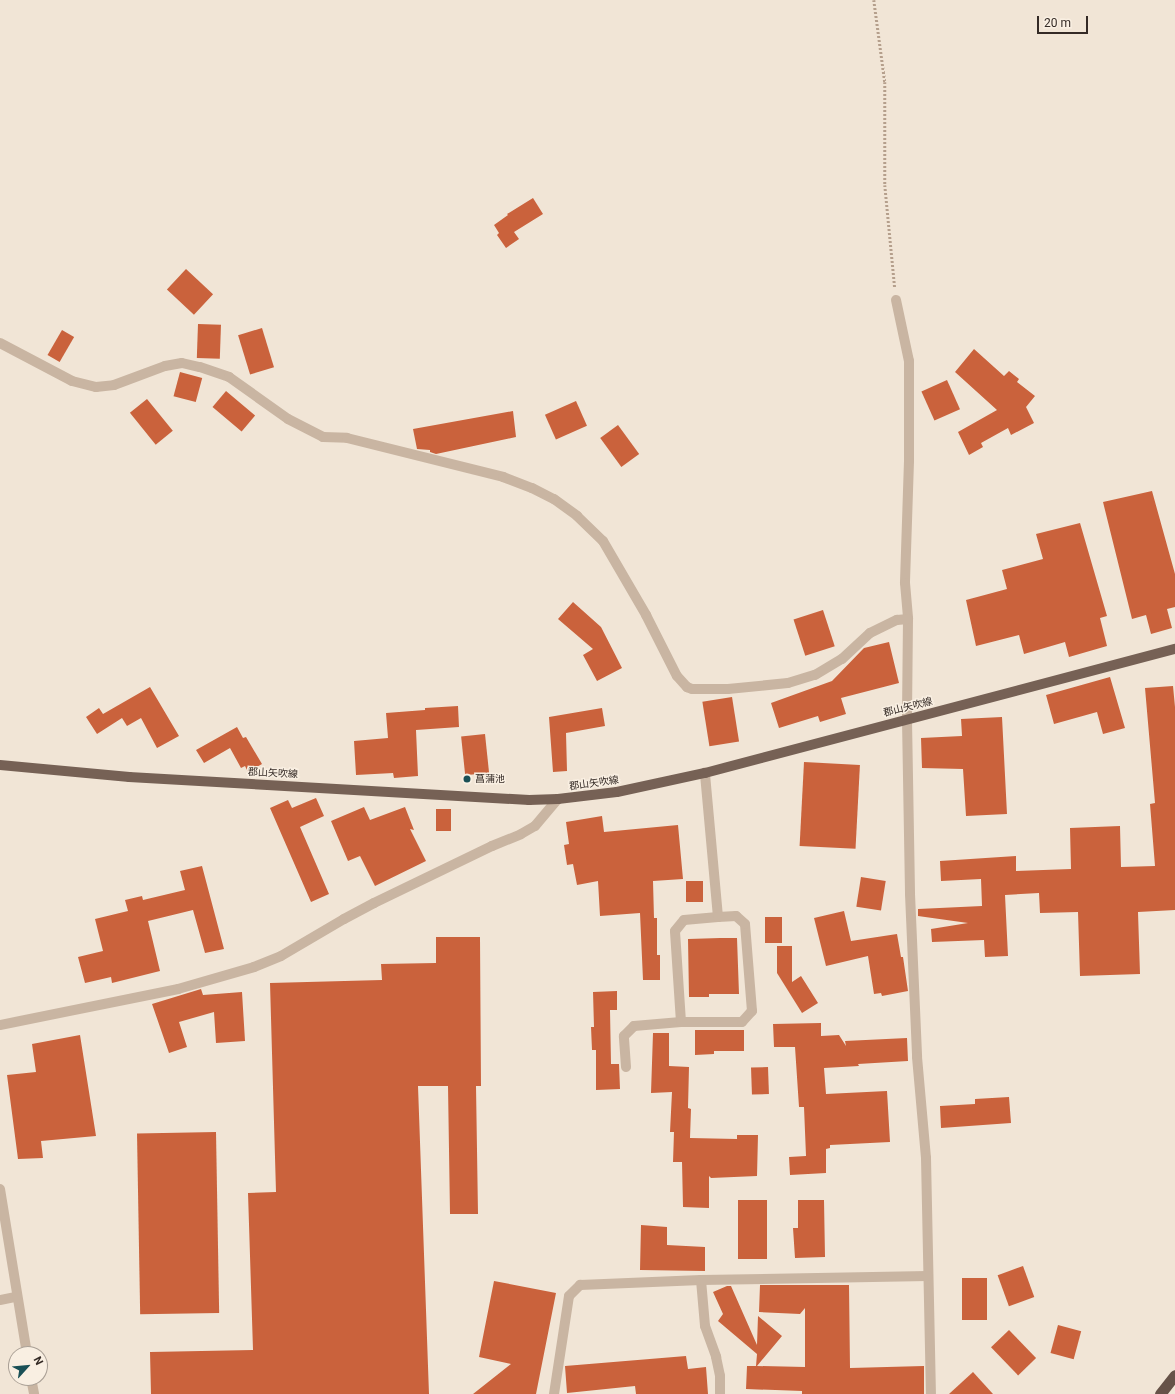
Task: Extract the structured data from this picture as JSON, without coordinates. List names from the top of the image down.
{
  "streets": {
    "main road": ["郡山矢吹線"]
  },
  "places": ["菖蒲池"],
  "scale_bar": "20 m",
  "north": "top right"
}
